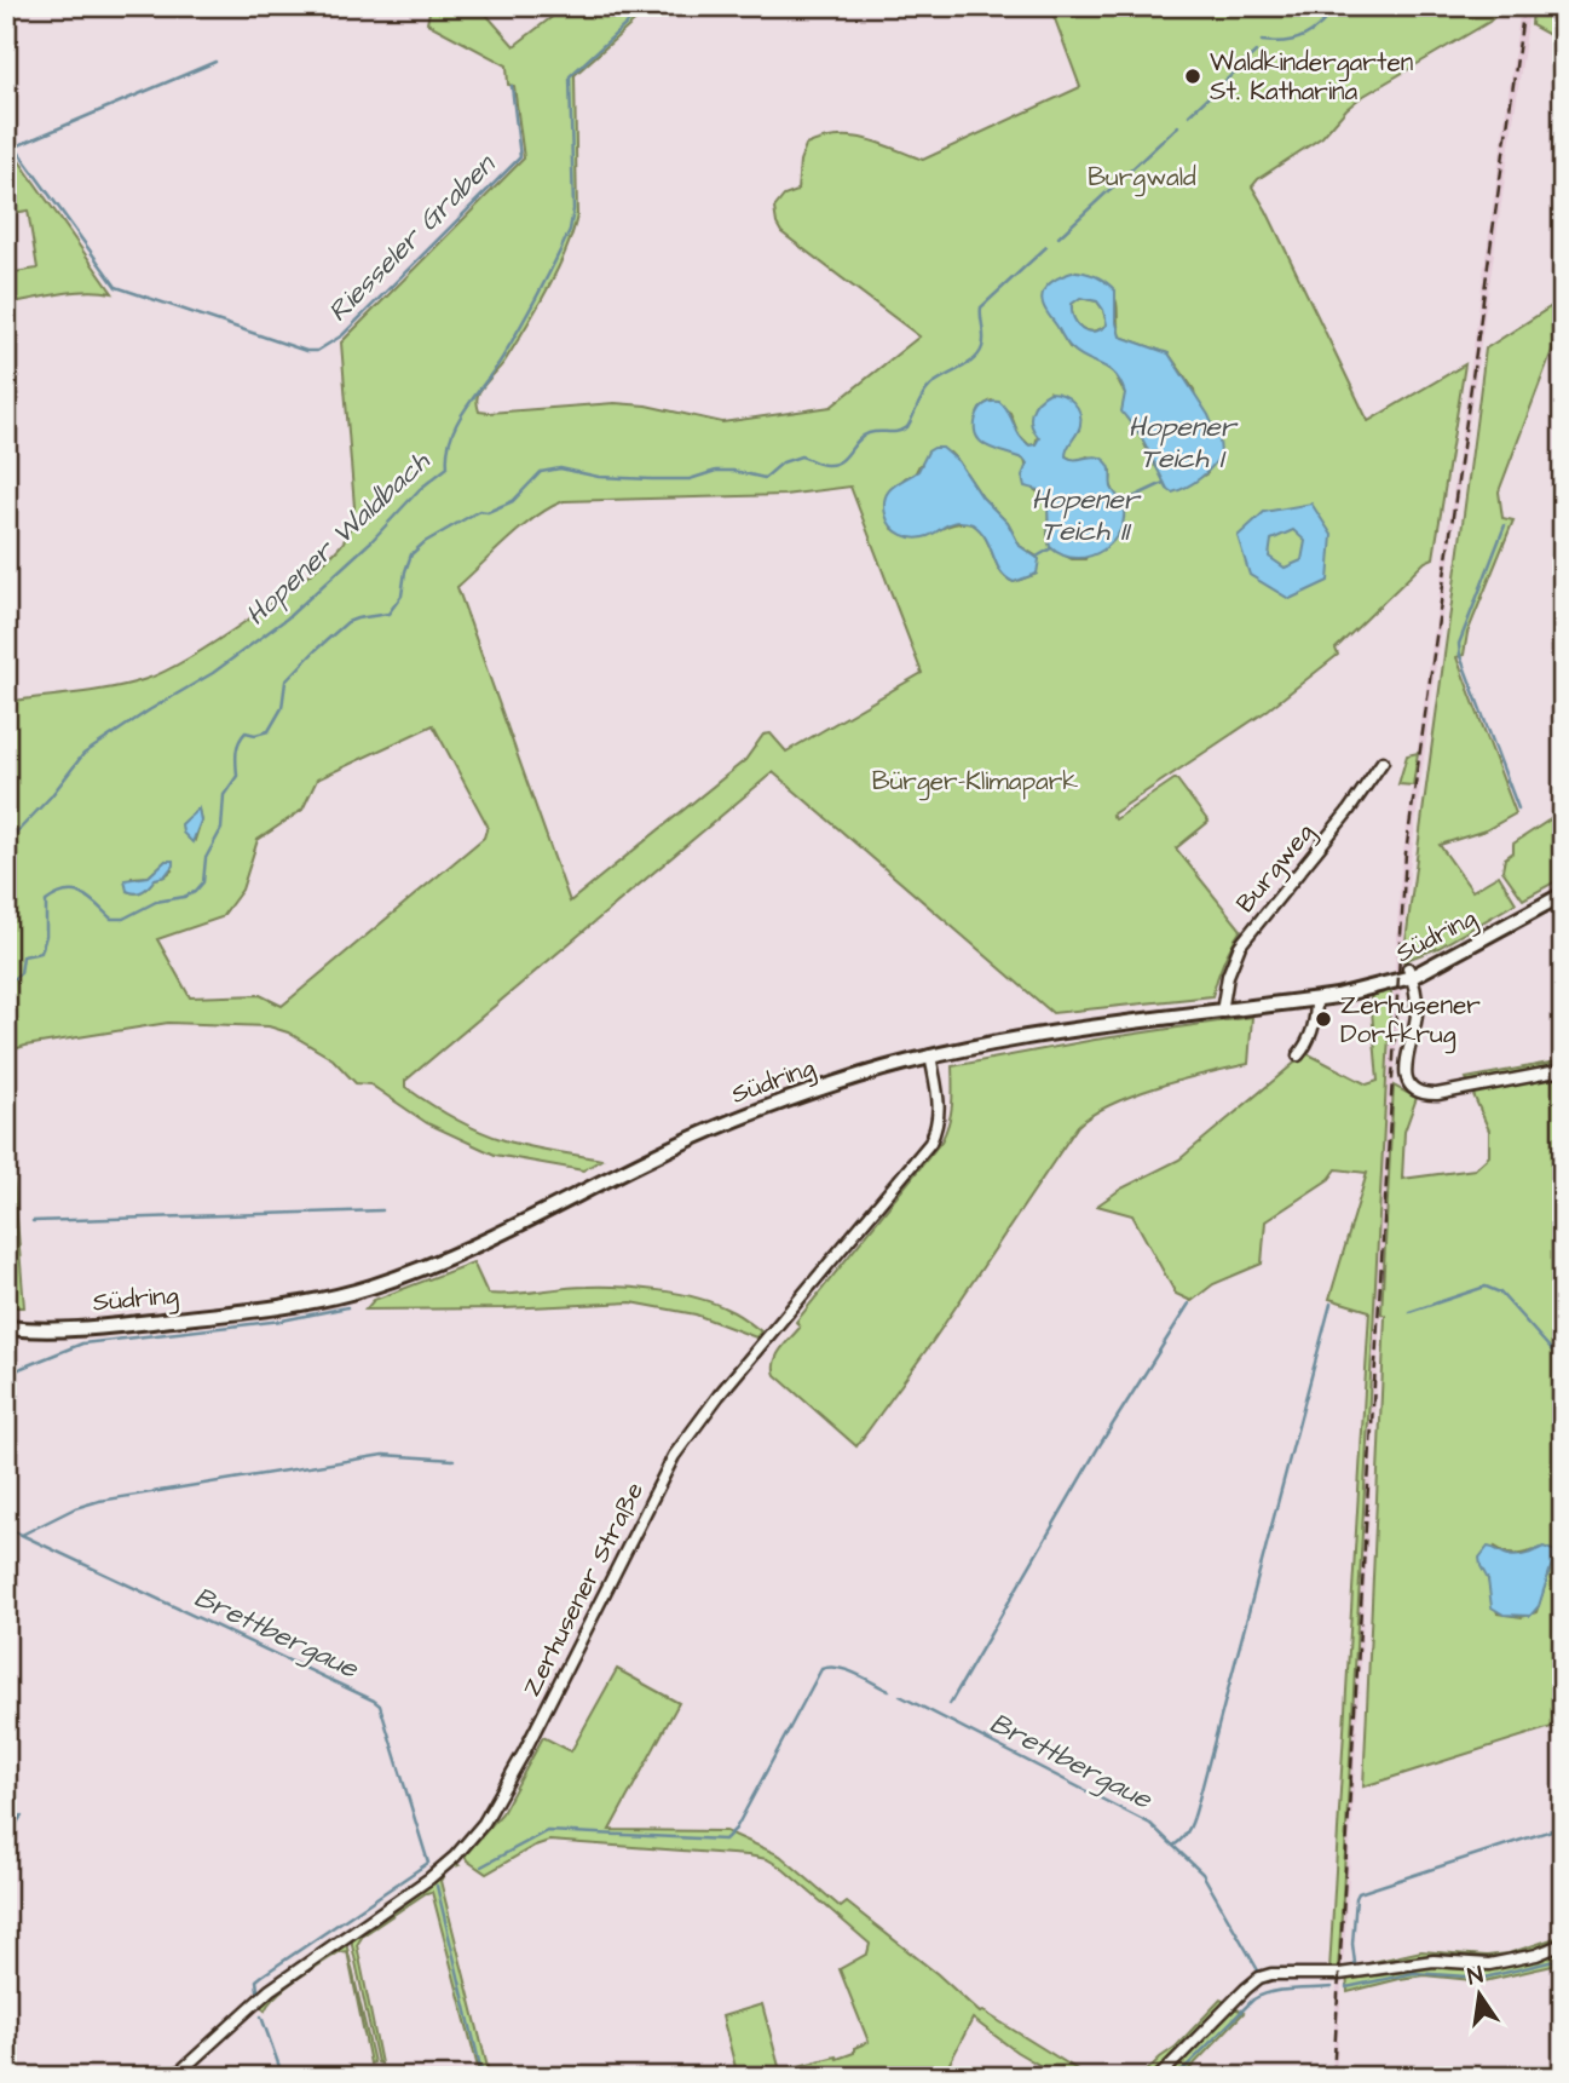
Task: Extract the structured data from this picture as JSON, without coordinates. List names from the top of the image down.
{
  "streets": {
    "main road": ["Südring"],
    "street": ["Burgweg", "Zerhusener Straße"]
  },
  "crossings": [
    ["Burgweg", "Südring"],
    ["Südring", "Zerhusener Straße"]
  ],
  "water": [
    "Riesseler Graben",
    "Hopener Teich I",
    "Hopener Teich II",
    "Hopener Waldbach",
    "Brettbergaue"
  ],
  "parks": ["Burgwald", "Bürger-Klimapark"],
  "places": ["Waldkindergarten St. Katharina", "Zerhusener Dorfkrug"],
  "north": "top"
}
